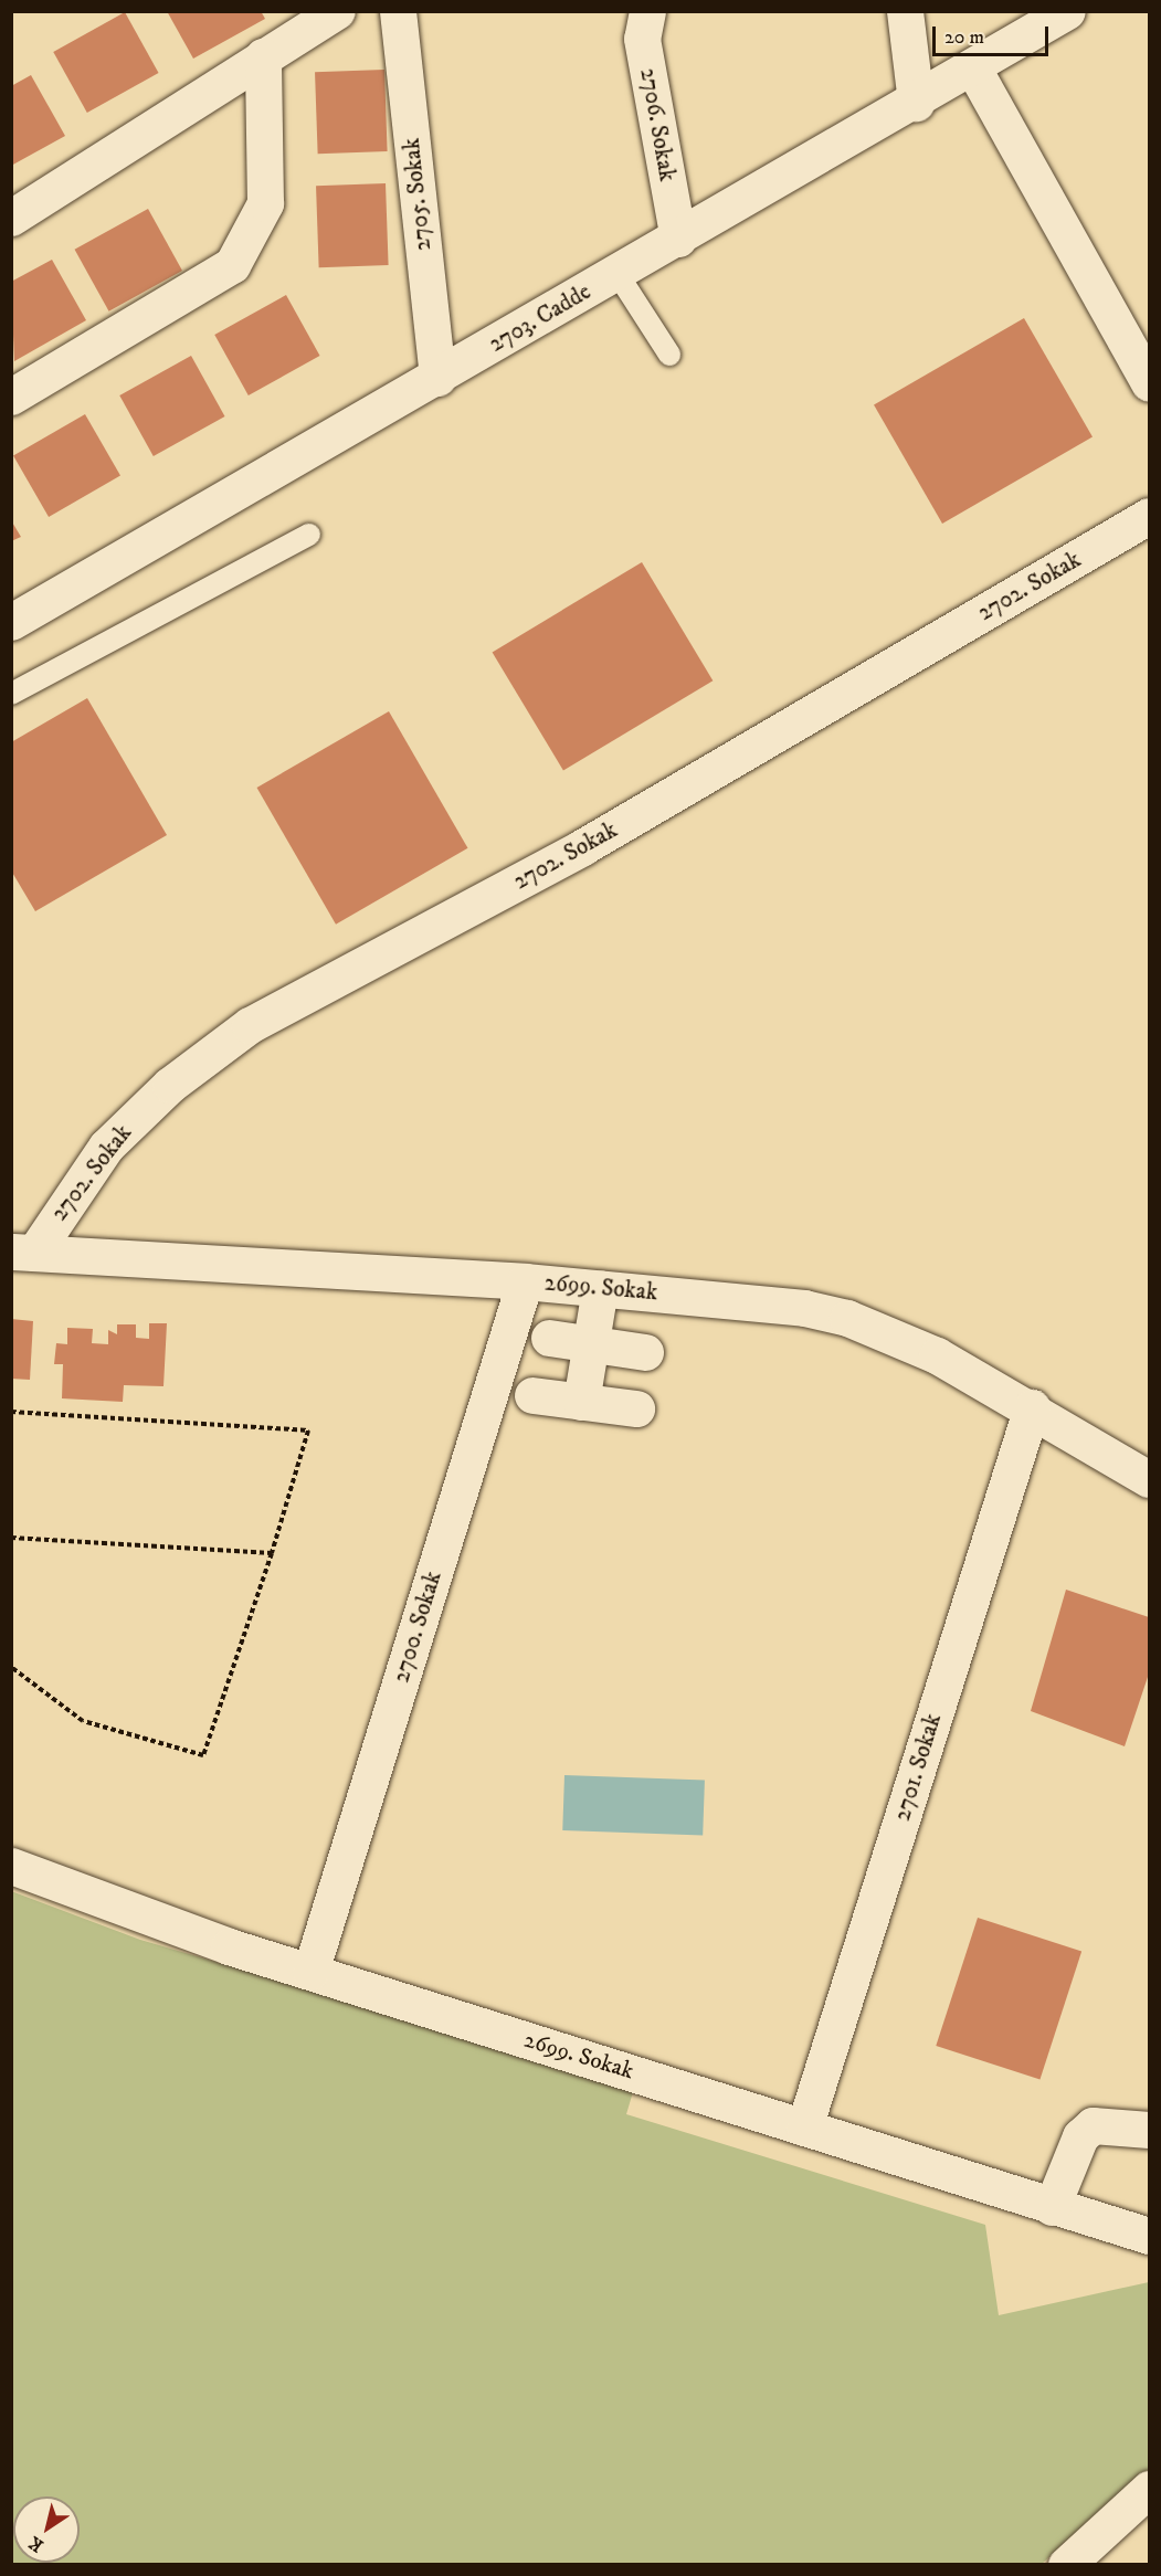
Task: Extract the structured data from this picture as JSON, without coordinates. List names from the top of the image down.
{
  "streets": {
    "street": [
      "2706. Sokak",
      "2705. Sokak",
      "2703. Cadde",
      "2702. Sokak",
      "2699. Sokak",
      "2700. Sokak",
      "2701. Sokak"
    ]
  },
  "crossings": [
    ["2706. Sokak", "2703. Cadde"],
    ["2705. Sokak", "2703. Cadde"],
    ["2702. Sokak", "2699. Sokak"],
    ["2699. Sokak", "2700. Sokak"],
    ["2699. Sokak", "2701. Sokak"]
  ],
  "scale_bar": "20 m",
  "north": "bottom left"
}
